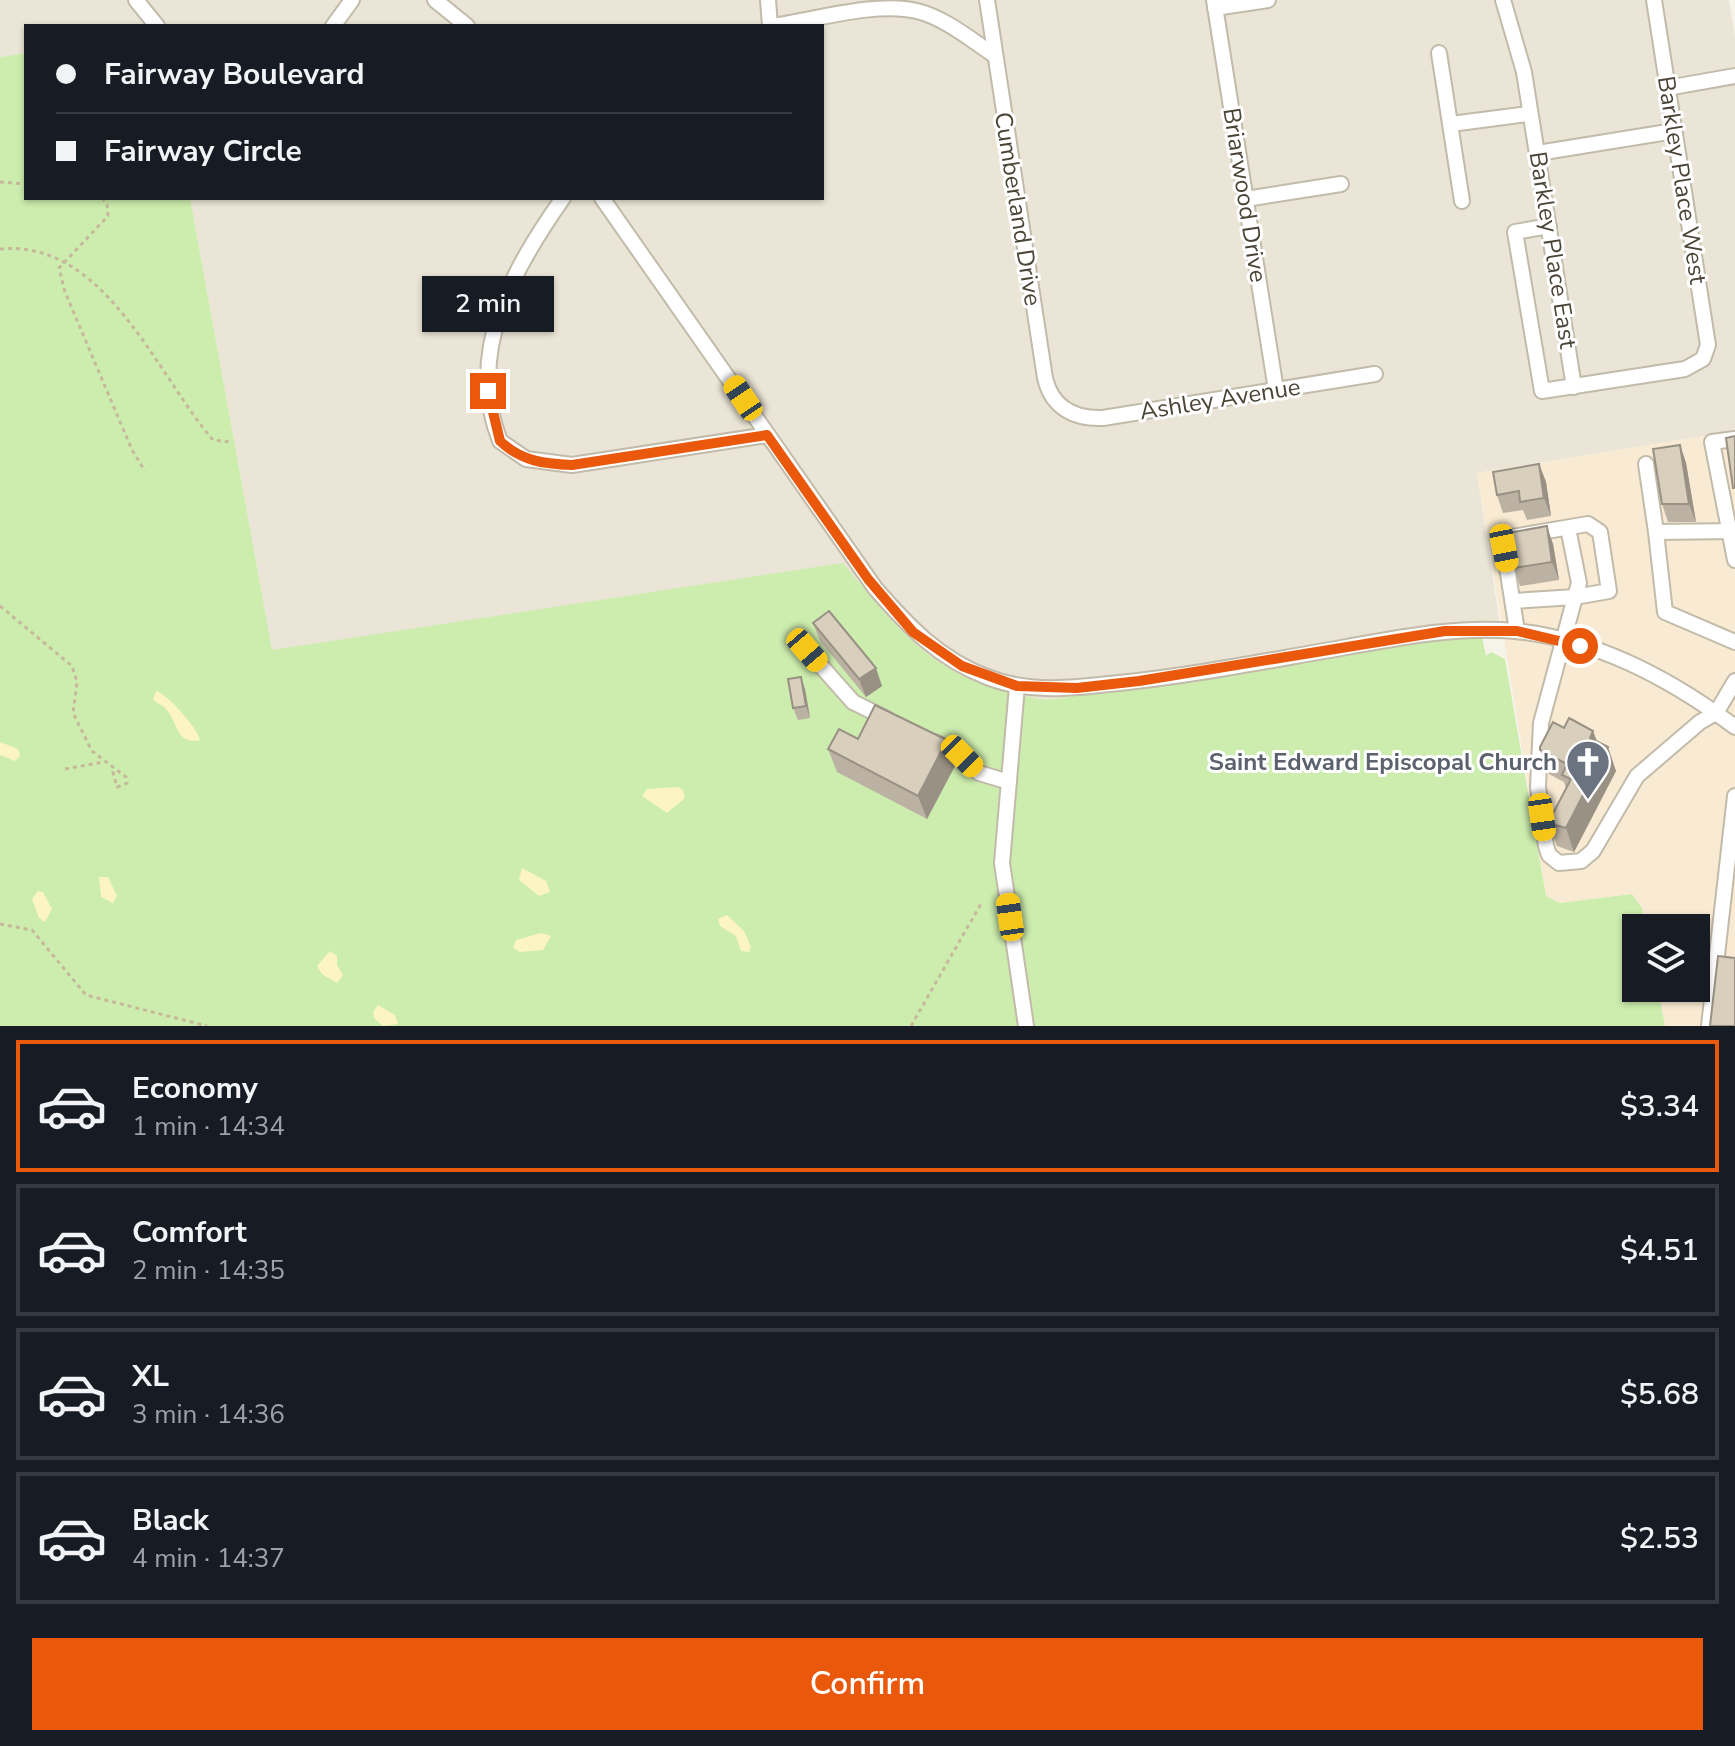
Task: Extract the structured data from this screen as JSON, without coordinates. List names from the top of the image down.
{
  "streets": {
    "street": [
      "Barkley Place West",
      "Briarwood Drive",
      "Cumberland Drive",
      "Barkley Place East",
      "Ashley Avenue"
    ]
  },
  "crossings": [
    ["Barkley Place West", "Barkley Place East"],
    ["Briarwood Drive", "Ashley Avenue"],
    ["Cumberland Drive", "Ashley Avenue"]
  ],
  "places": {
    "church": ["Saint Edward Episcopal Church"]
  },
  "page": {
    "banner": ["Fairway Boulevard", "Fairway Circle"],
    "bubble": "2 min",
    "list": [
      {
        "name": "Economy",
        "note": "1 min · 14:34",
        "value": "$3.34"
      },
      {
        "name": "Comfort",
        "note": "2 min · 14:35",
        "value": "$4.51"
      },
      {
        "name": "XL",
        "note": "3 min · 14:36",
        "value": "$5.68"
      },
      {
        "name": "Black",
        "note": "4 min · 14:37",
        "value": "$2.53"
      }
    ],
    "buttons": "Confirm"
  }
}
